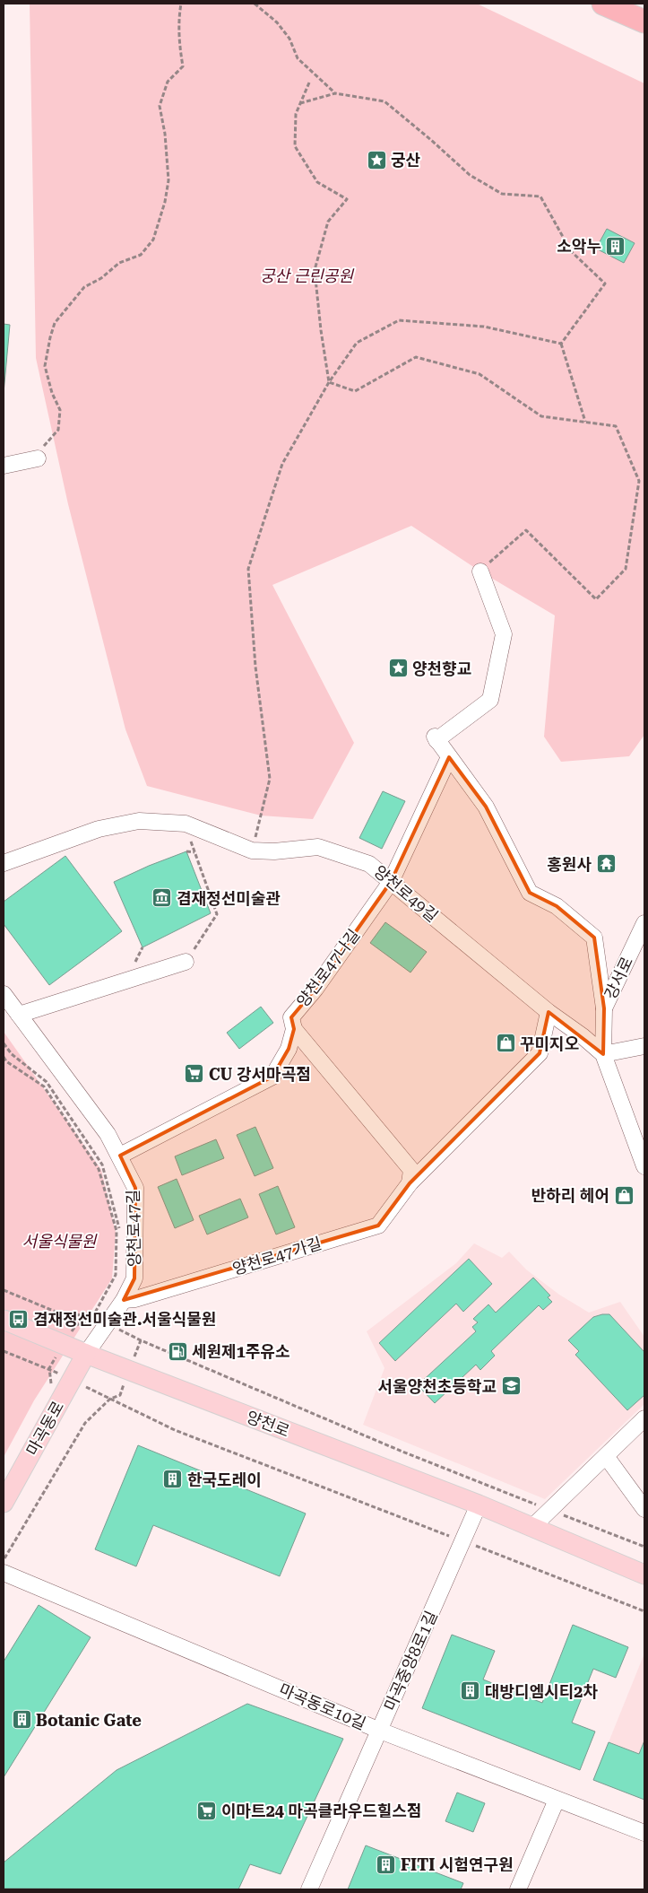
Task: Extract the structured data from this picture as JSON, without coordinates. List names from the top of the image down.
{
  "streets": {
    "main road": ["양천로", "마곡동로"],
    "street": [
      "양천로49길",
      "양천로47나길",
      "강서로",
      "양천로47길",
      "양천로47가길",
      "마곡중앙8로1길",
      "마곡동로10길"
    ]
  },
  "crossings": [
    ["양천로49길", "양천로47나길"],
    ["양천로49길", "양천로47가길"],
    ["양천로47나길", "양천로47길"],
    ["양천로47길", "양천로47가길"],
    ["양천로47길", "양천로"],
    ["양천로47길", "마곡동로"],
    ["양천로", "마곡동로"],
    ["양천로", "마곡중앙8로1길"],
    ["마곡중앙8로1길", "마곡동로10길"]
  ],
  "parks": ["궁산 근린공원", "서울식물원"],
  "places": {
    "place": ["궁산", "양천향교"],
    "building": [
      "소악누",
      "한국도레이",
      "대방디엠시티2차",
      "Botanic Gate",
      "FITI 시험연구원"
    ],
    "temple": ["홍원사"],
    "museum": ["겸재정선미술관"],
    "shop": ["꾸미지오", "반하리 헤어"],
    "supermarket": ["CU 강서마곡점", "이마트24 마곡클라우드힐스점"],
    "bus stop": ["겸재정선미술관.서울식물원"],
    "fuel station": ["세원제1주유소"],
    "school or university": ["서울양천초등학교"]
  }
}
